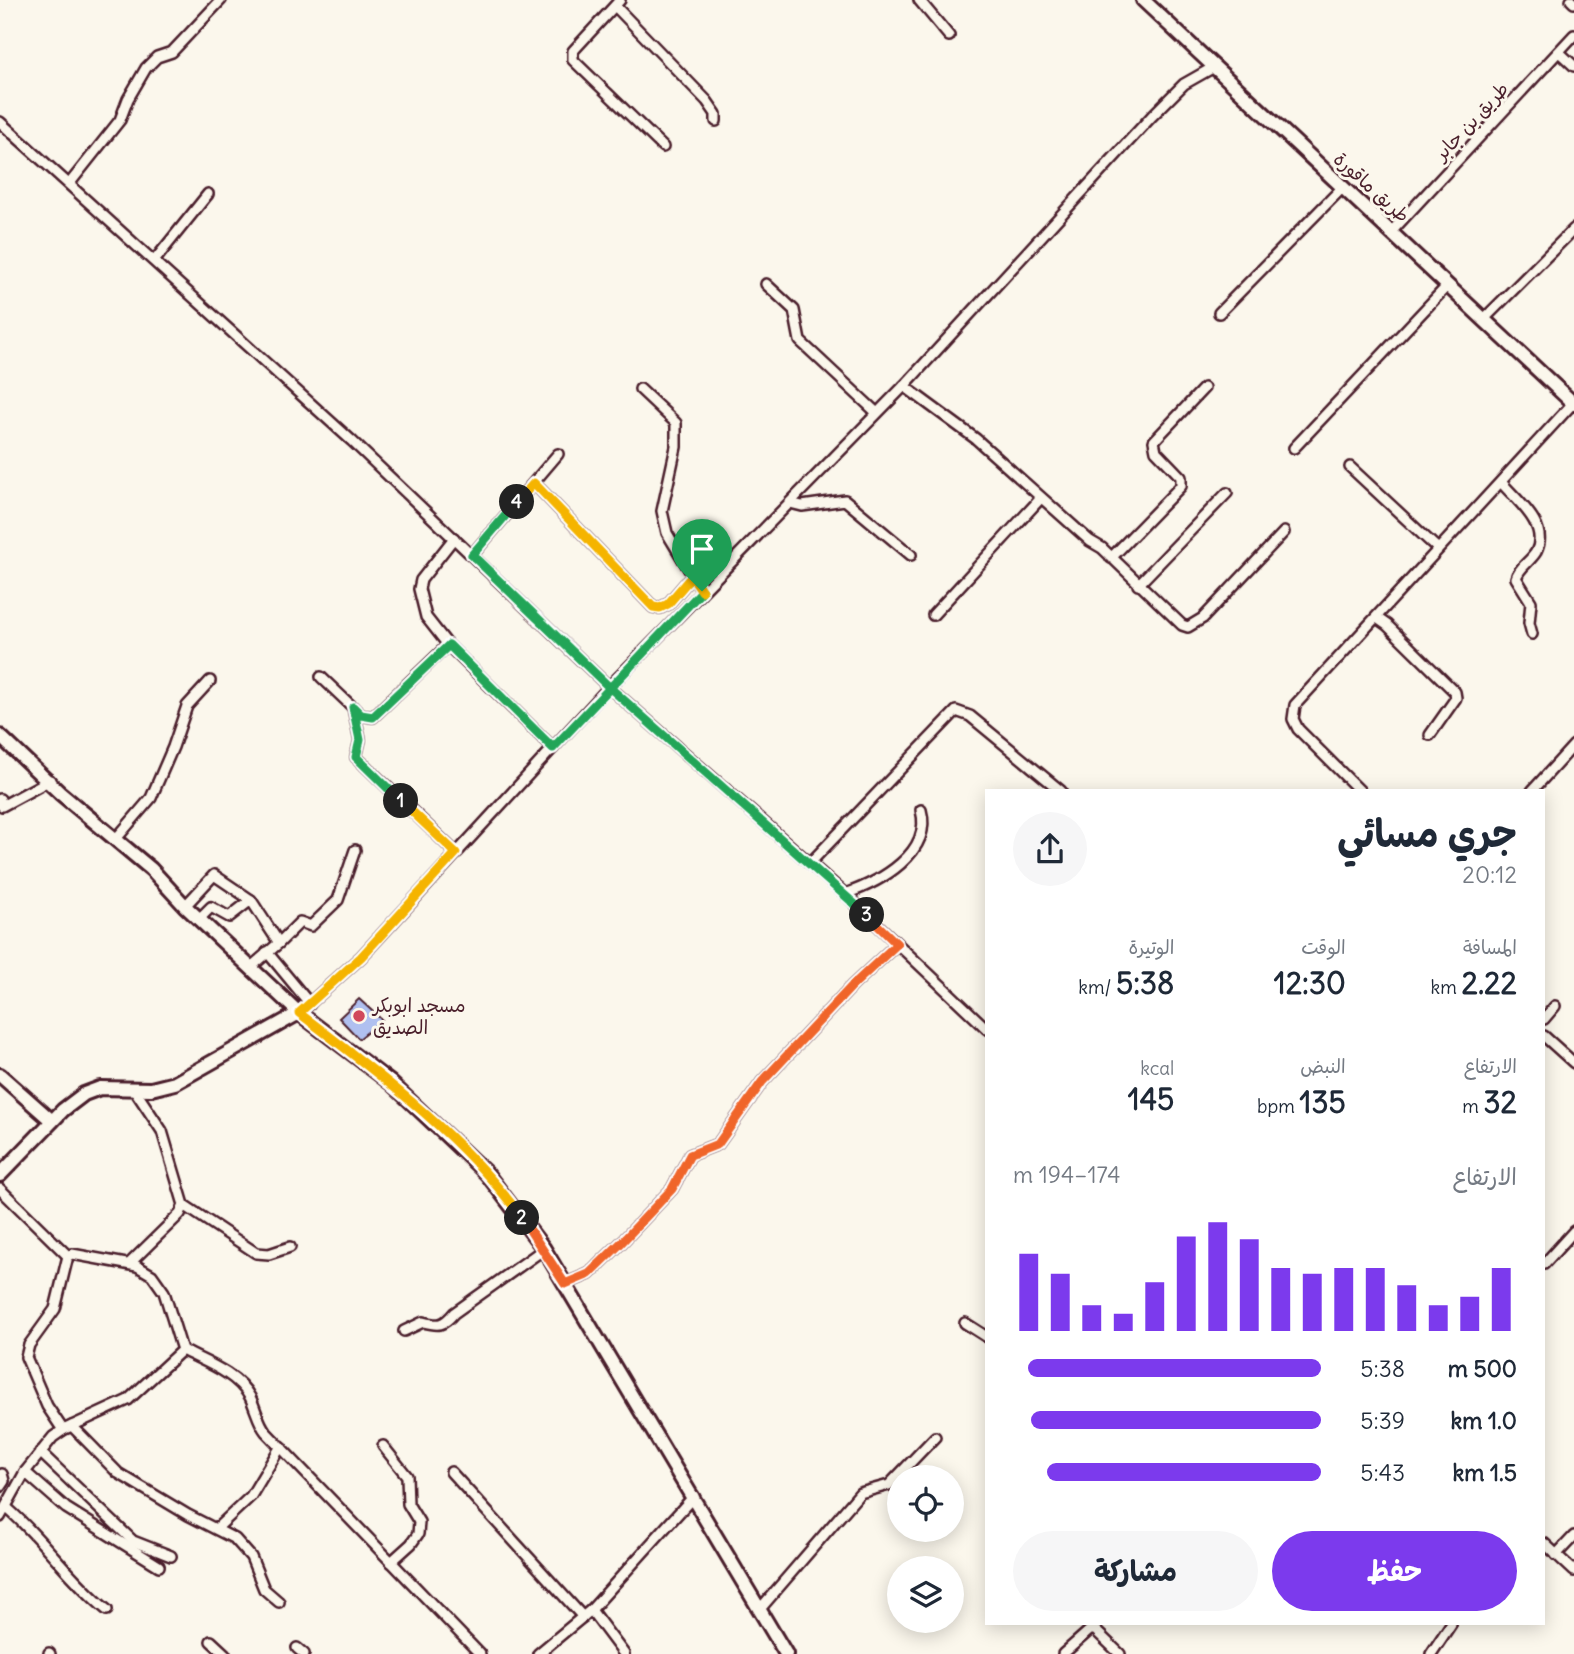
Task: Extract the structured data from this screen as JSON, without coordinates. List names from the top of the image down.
{
  "streets": {
    "street": ["طريق بن جابر", "طريق ماقورة"]
  },
  "crossings": [
    ["طريق بن جابر", "طريق ماقورة"]
  ],
  "places": ["مسجد ابوبكر الصديق"],
  "page": {
    "pins": [
      "4",
      "1",
      "3",
      "2"
    ],
    "heading": ["جري مسائي", "20:12"],
    "stats": [
      ["المسافة", "2.22 km"],
      ["الوقت", "12:30"],
      ["الوتيرة", "5:38 /km"],
      ["الارتفاع", "32 m"],
      ["النبض", "135 bpm"],
      ["kcal", "145"]
    ],
    "chart": ["الارتفاع", "174–194 m"],
    "list": [
      {
        "name": "500 m",
        "note": "5:38"
      },
      {
        "name": "1.0 km",
        "note": "5:39"
      },
      {
        "name": "1.5 km",
        "note": "5:43"
      }
    ],
    "buttons": ["حفظ", "مشاركة"]
  }
}
